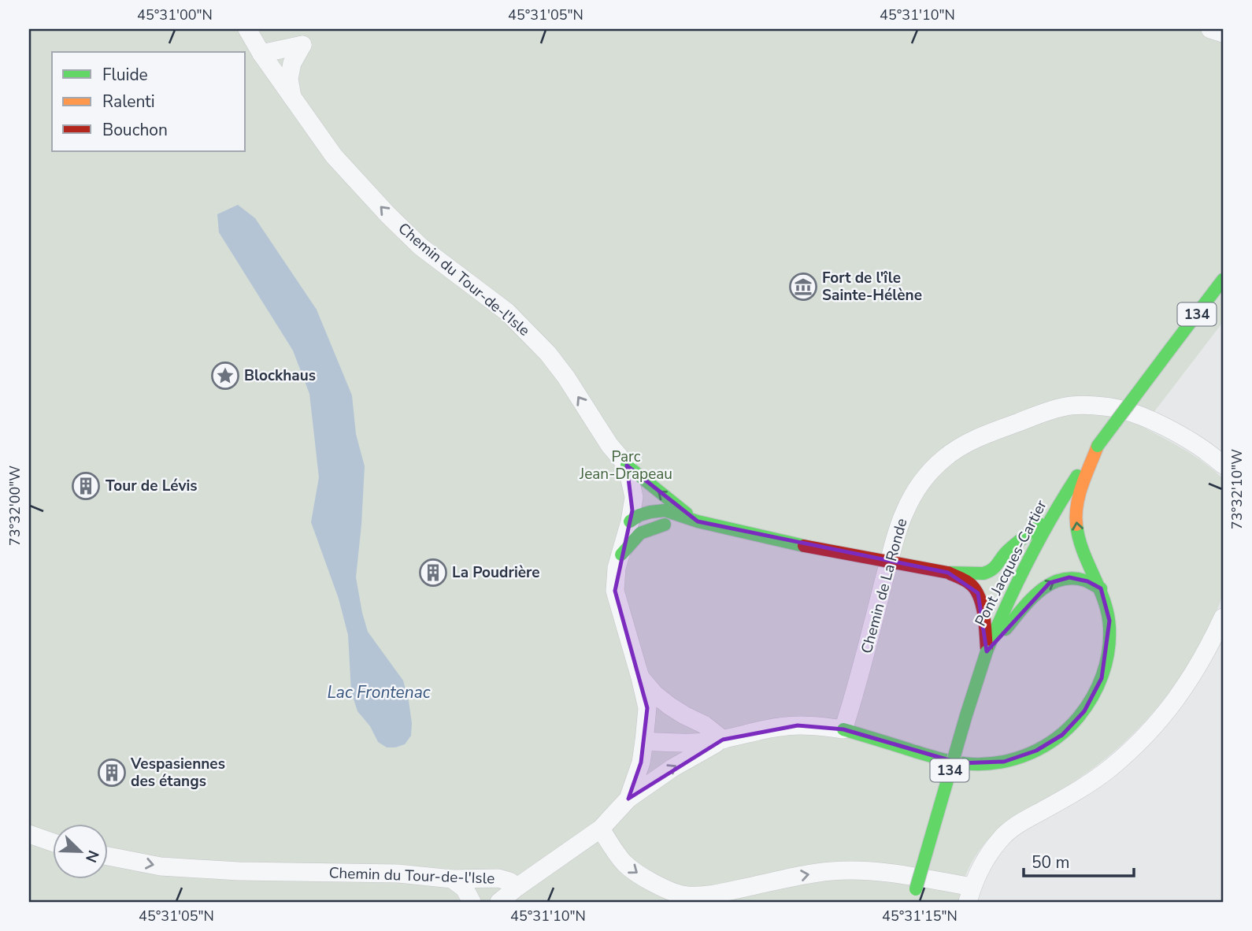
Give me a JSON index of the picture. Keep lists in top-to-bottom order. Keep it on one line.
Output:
{"streets":{"main road":["134","Pont Jacques-Cartier"],"street":["Chemin du Tour-de-l'Isle","Chemin de La Ronde"]},"water":["Lac Frontenac"],"parks":["Parc Jean-Drapeau"],"places":{"museum":["Fort de l'île Sainte-Hélène"],"place":["Blockhaus"],"building":["Tour de Lévis","La Poudrière","Vespasiennes des étangs"]},"legend":["Fluide","Ralenti","Bouchon"],"scale_bar":"50 m","north":"bottom right","coordinates":["45°31'00\"N","45°31'05\"N","45°31'10\"N","73°32'10\"W","73°32'00\"W","45°31'15\"N"]}
